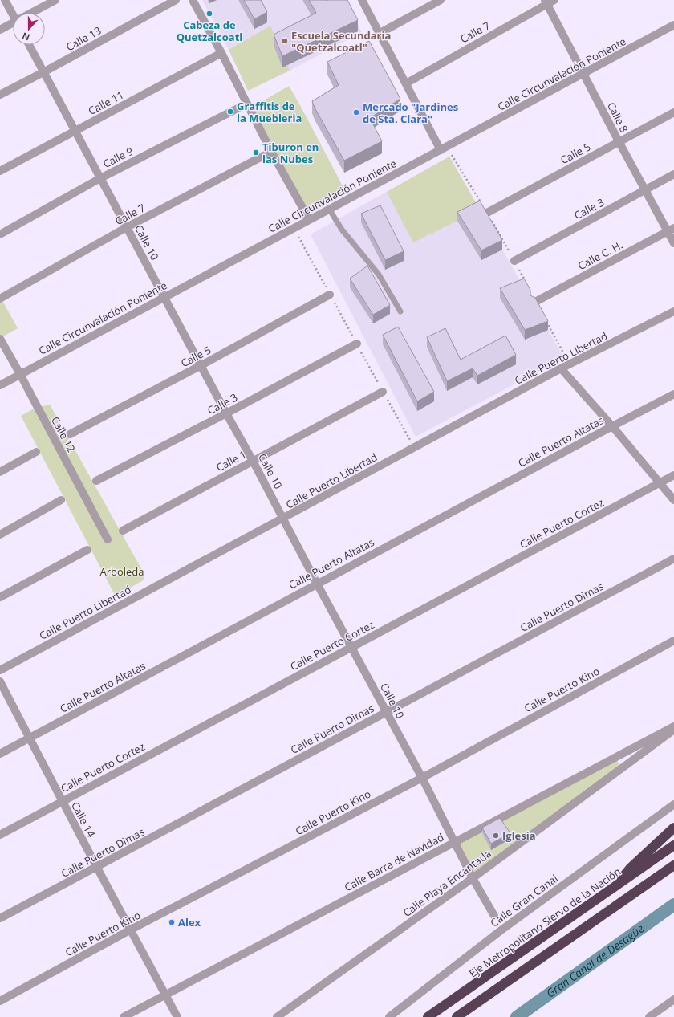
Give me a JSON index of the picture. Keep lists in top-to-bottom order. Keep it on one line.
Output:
{"streets":{"highway":["Eje Metropolitano Siervo de la Nación"],"street":["Calle 7","Calle 13","Calle Circunvalación Poniente","Calle 11","Calle 8","Calle 5","Calle 9","Calle 3","Calle 10","Calle C. H.","Calle Puerto Libertad","Calle 12","Calle Puerto Altatas","Calle 1","Calle Puerto Cortez","Calle Puerto Dimas","Calle Puerto Kino","Calle 14","Calle Barra de Navidad","Calle Playa Encantada","Calle Gran Canal"]},"crossings":[["Calle 7","Calle 8"],["Calle 7","Calle 10"],["Calle 13","Calle 10"],["Calle Circunvalación Poniente","Calle 8"],["Calle Circunvalación Poniente","Calle 10"],["Calle Circunvalación Poniente","Calle 12"],["Calle 11","Calle 10"],["Calle 8","Calle 5"],["Calle 8","Calle 3"],["Calle 8","Calle C. H."],["Calle 5","Calle 10"],["Calle 9","Calle 10"],["Calle 3","Calle 10"],["Calle 10","Calle Puerto Libertad"],["Calle 10","Calle Puerto Altatas"],["Calle 10","Calle 1"],["Calle 10","Calle Puerto Cortez"],["Calle 10","Calle Puerto Dimas"],["Calle 10","Calle Puerto Kino"],["Calle 10","Calle Barra de Navidad"],["Calle 10","Calle Playa Encantada"],["Calle Puerto Altatas","Calle 14"],["Calle Puerto Cortez","Calle 14"],["Calle Puerto Dimas","Calle 14"],["Calle Puerto Kino","Calle 14"],["Calle 14","Calle Barra de Navidad"]],"water":["Gran Canal de Desagüe"],"parks":["Arboleda"],"places":["Cabeza de Quetzalcoatl","Escuela Secundaria \"Quetzalcoatl\"","Graffitis de la Muebleria","Mercado \"Jardines de Sta. Clara\"","Tiburon en las Nubes","Iglesia","Alex"],"north":"bottom"}
